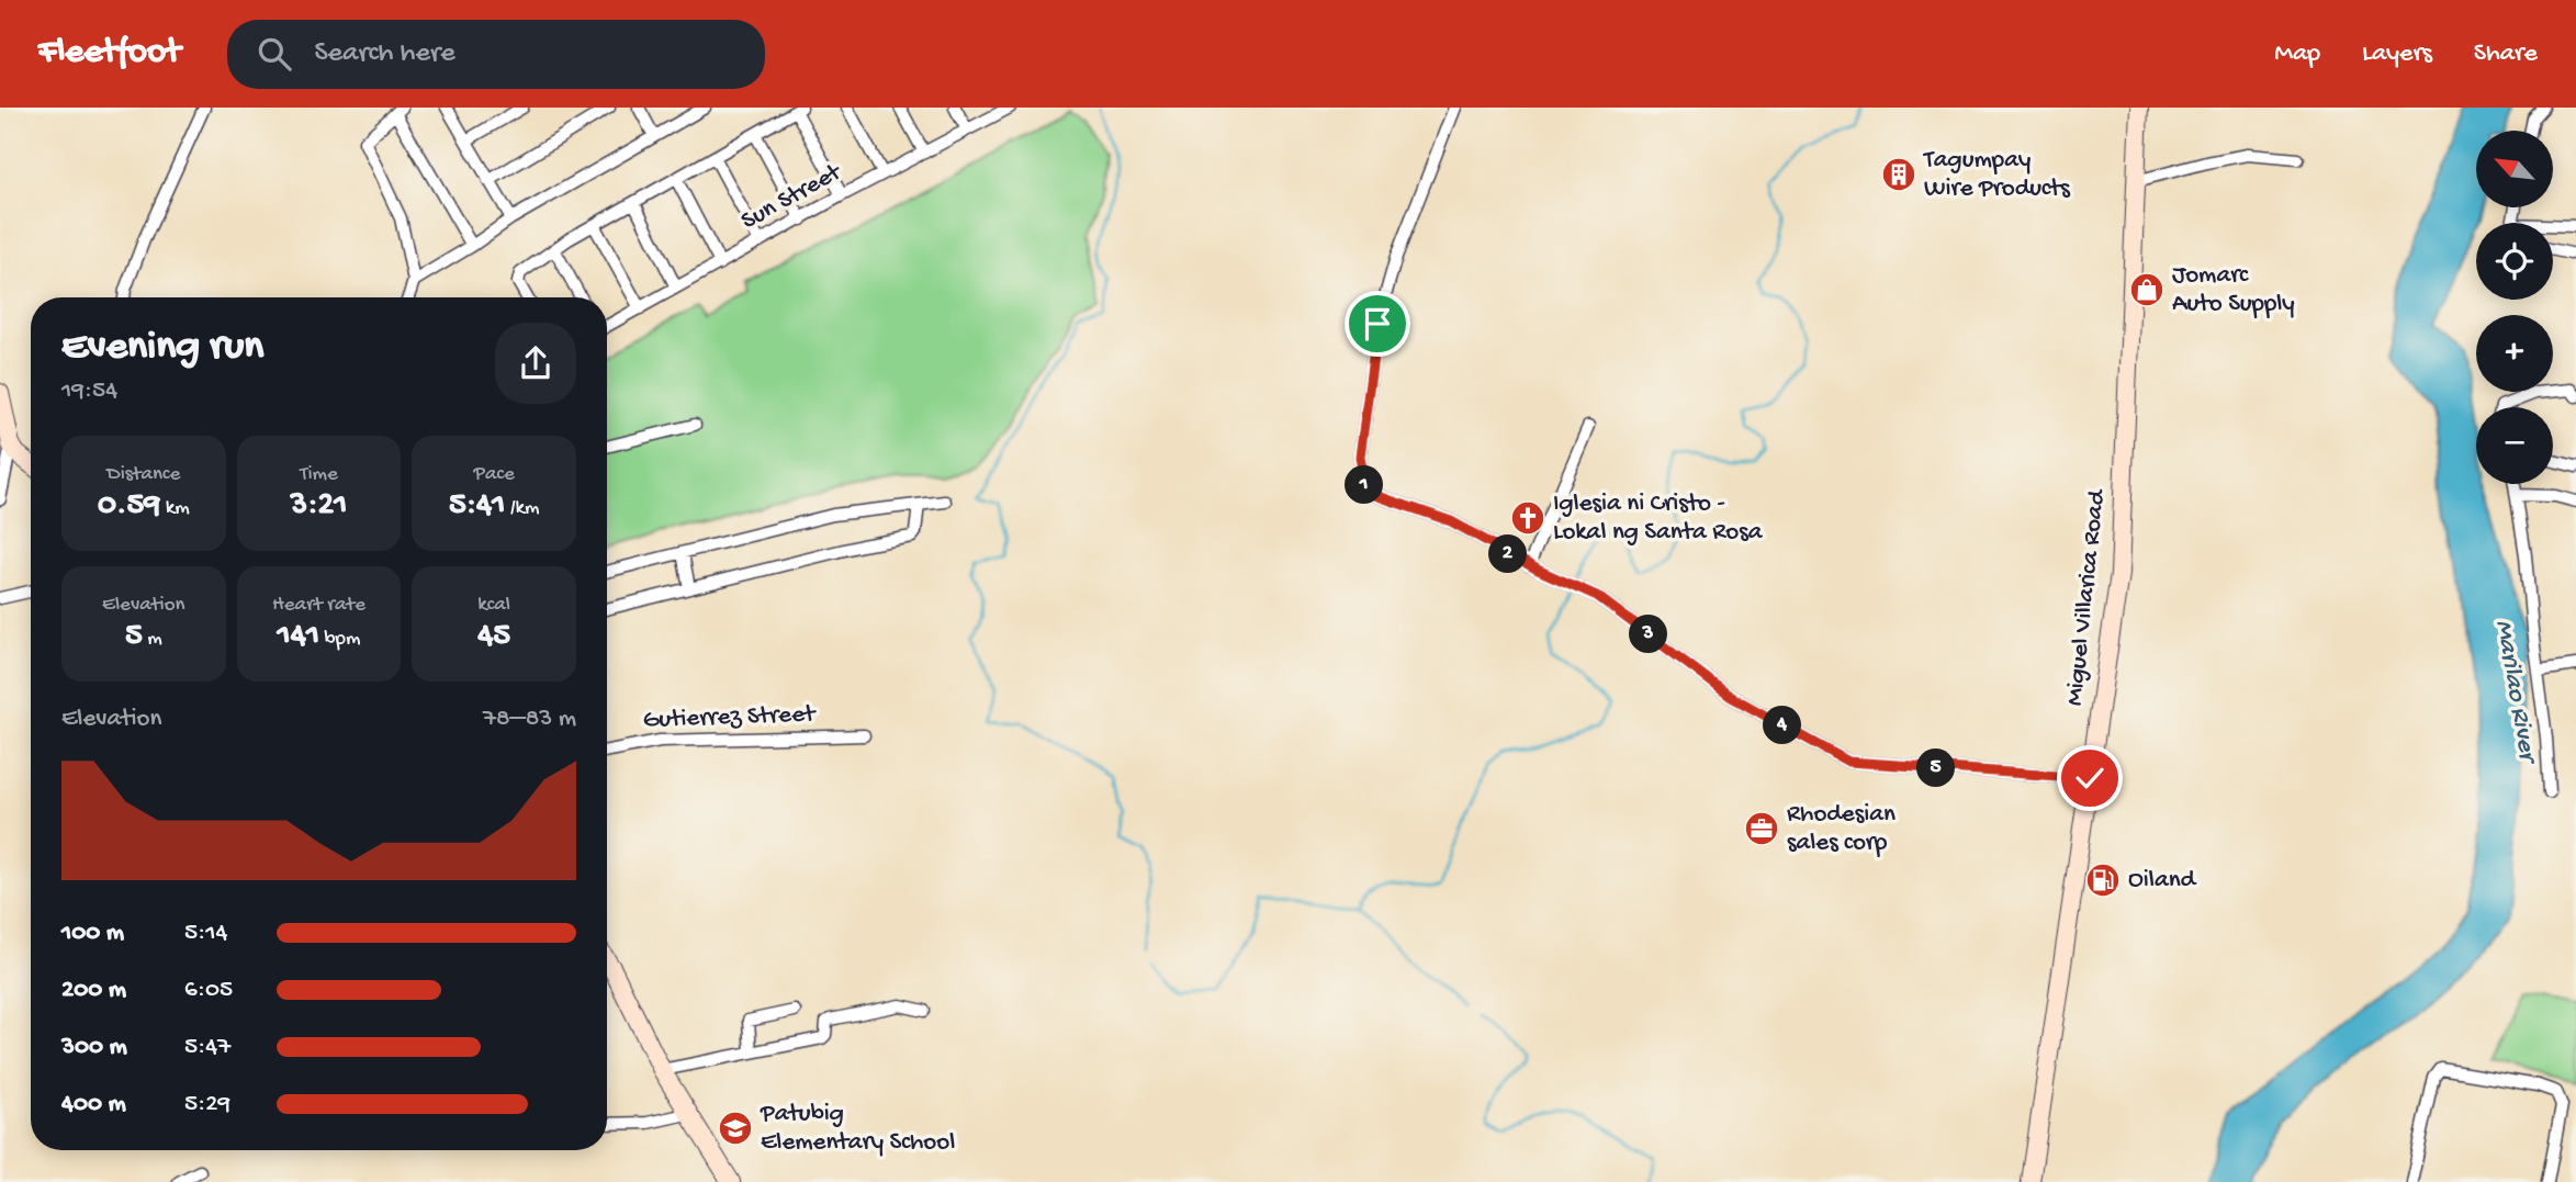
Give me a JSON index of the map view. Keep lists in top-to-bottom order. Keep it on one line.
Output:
{"streets":{"main road":["Miguel Villarica Road"],"street":["Sun Street","Gutierrez Street"]},"water":["Marilao River"],"places":{"building":["Tagumpay Wire Products"],"shop":["Jomarc Auto Supply"],"church":["Iglesia ni Cristo - Lokal ng Santa Rosa"],"office":["Rhodesian sales corp"],"fuel station":["Oiland"],"school or university":["Patubig Elementary School"]},"north":"top left","page":{"header":"Fleetfoot","search":"Search here","nav":["Map","Layers","Share"],"map_buttons":["+","−"],"heading":["Evening run","19:54"],"stats":[["Distance","0.59 km"],["Time","3:21"],["Pace","5:41 /km"],["Elevation","5 m"],["Heart rate","141 bpm"],["kcal","45"]],"pins":["1","2","3","4","5"],"chart":["Elevation","78–83 m"],"list":[{"name":"100 m","note":"5:14"},{"name":"200 m","note":"6:05"},{"name":"300 m","note":"5:47"},{"name":"400 m","note":"5:29"}]}}
